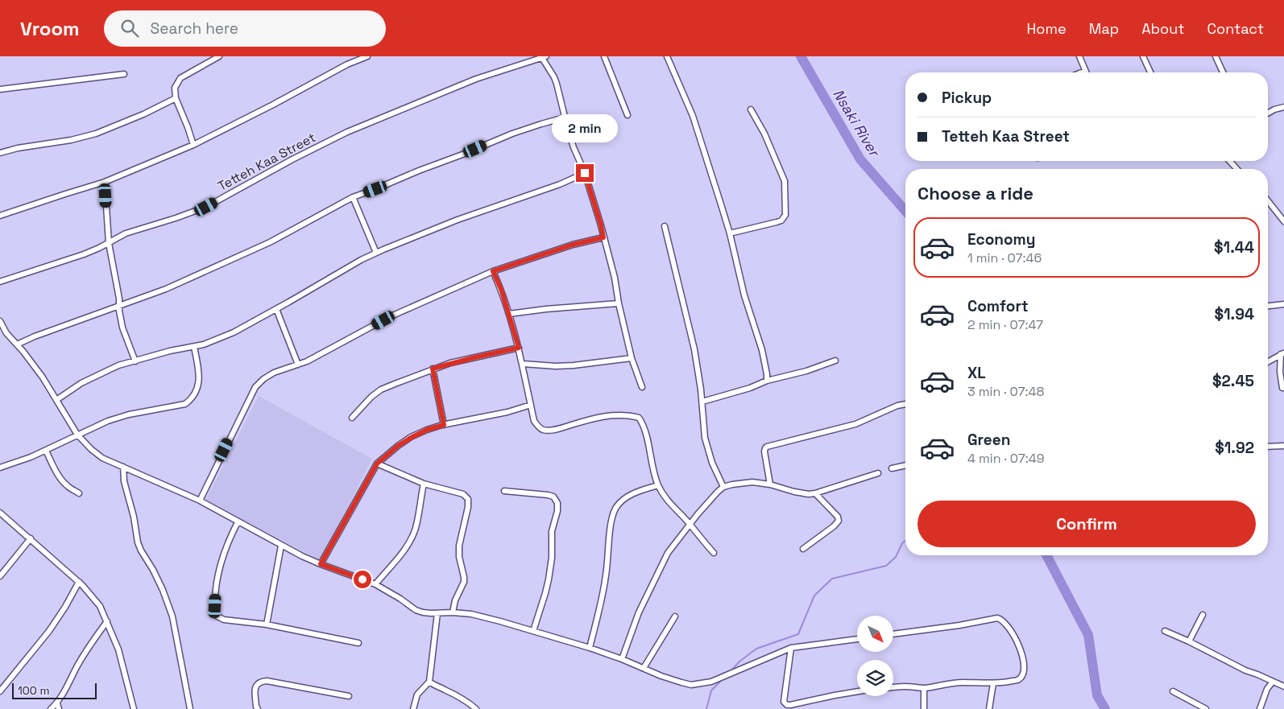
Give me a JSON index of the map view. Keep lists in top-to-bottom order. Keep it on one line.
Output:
{"streets":{"street":["Tetteh Kaa Street"]},"water":["Nsaki River"],"scale_bar":"100 m","north":"bottom right","page":{"header":"Vroom","search":"Search here","nav":["Home","Map","About","Contact"],"banner":["Pickup","Tetteh Kaa Street"],"bubble":"2 min","heading":"Choose a ride","list":[{"name":"Economy","note":"1 min · 07:46","value":"$1.44"},{"name":"Comfort","note":"2 min · 07:47","value":"$1.94"},{"name":"XL","note":"3 min · 07:48","value":"$2.45"},{"name":"Green","note":"4 min · 07:49","value":"$1.92"}],"buttons":"Confirm","scale":"100 m"}}
